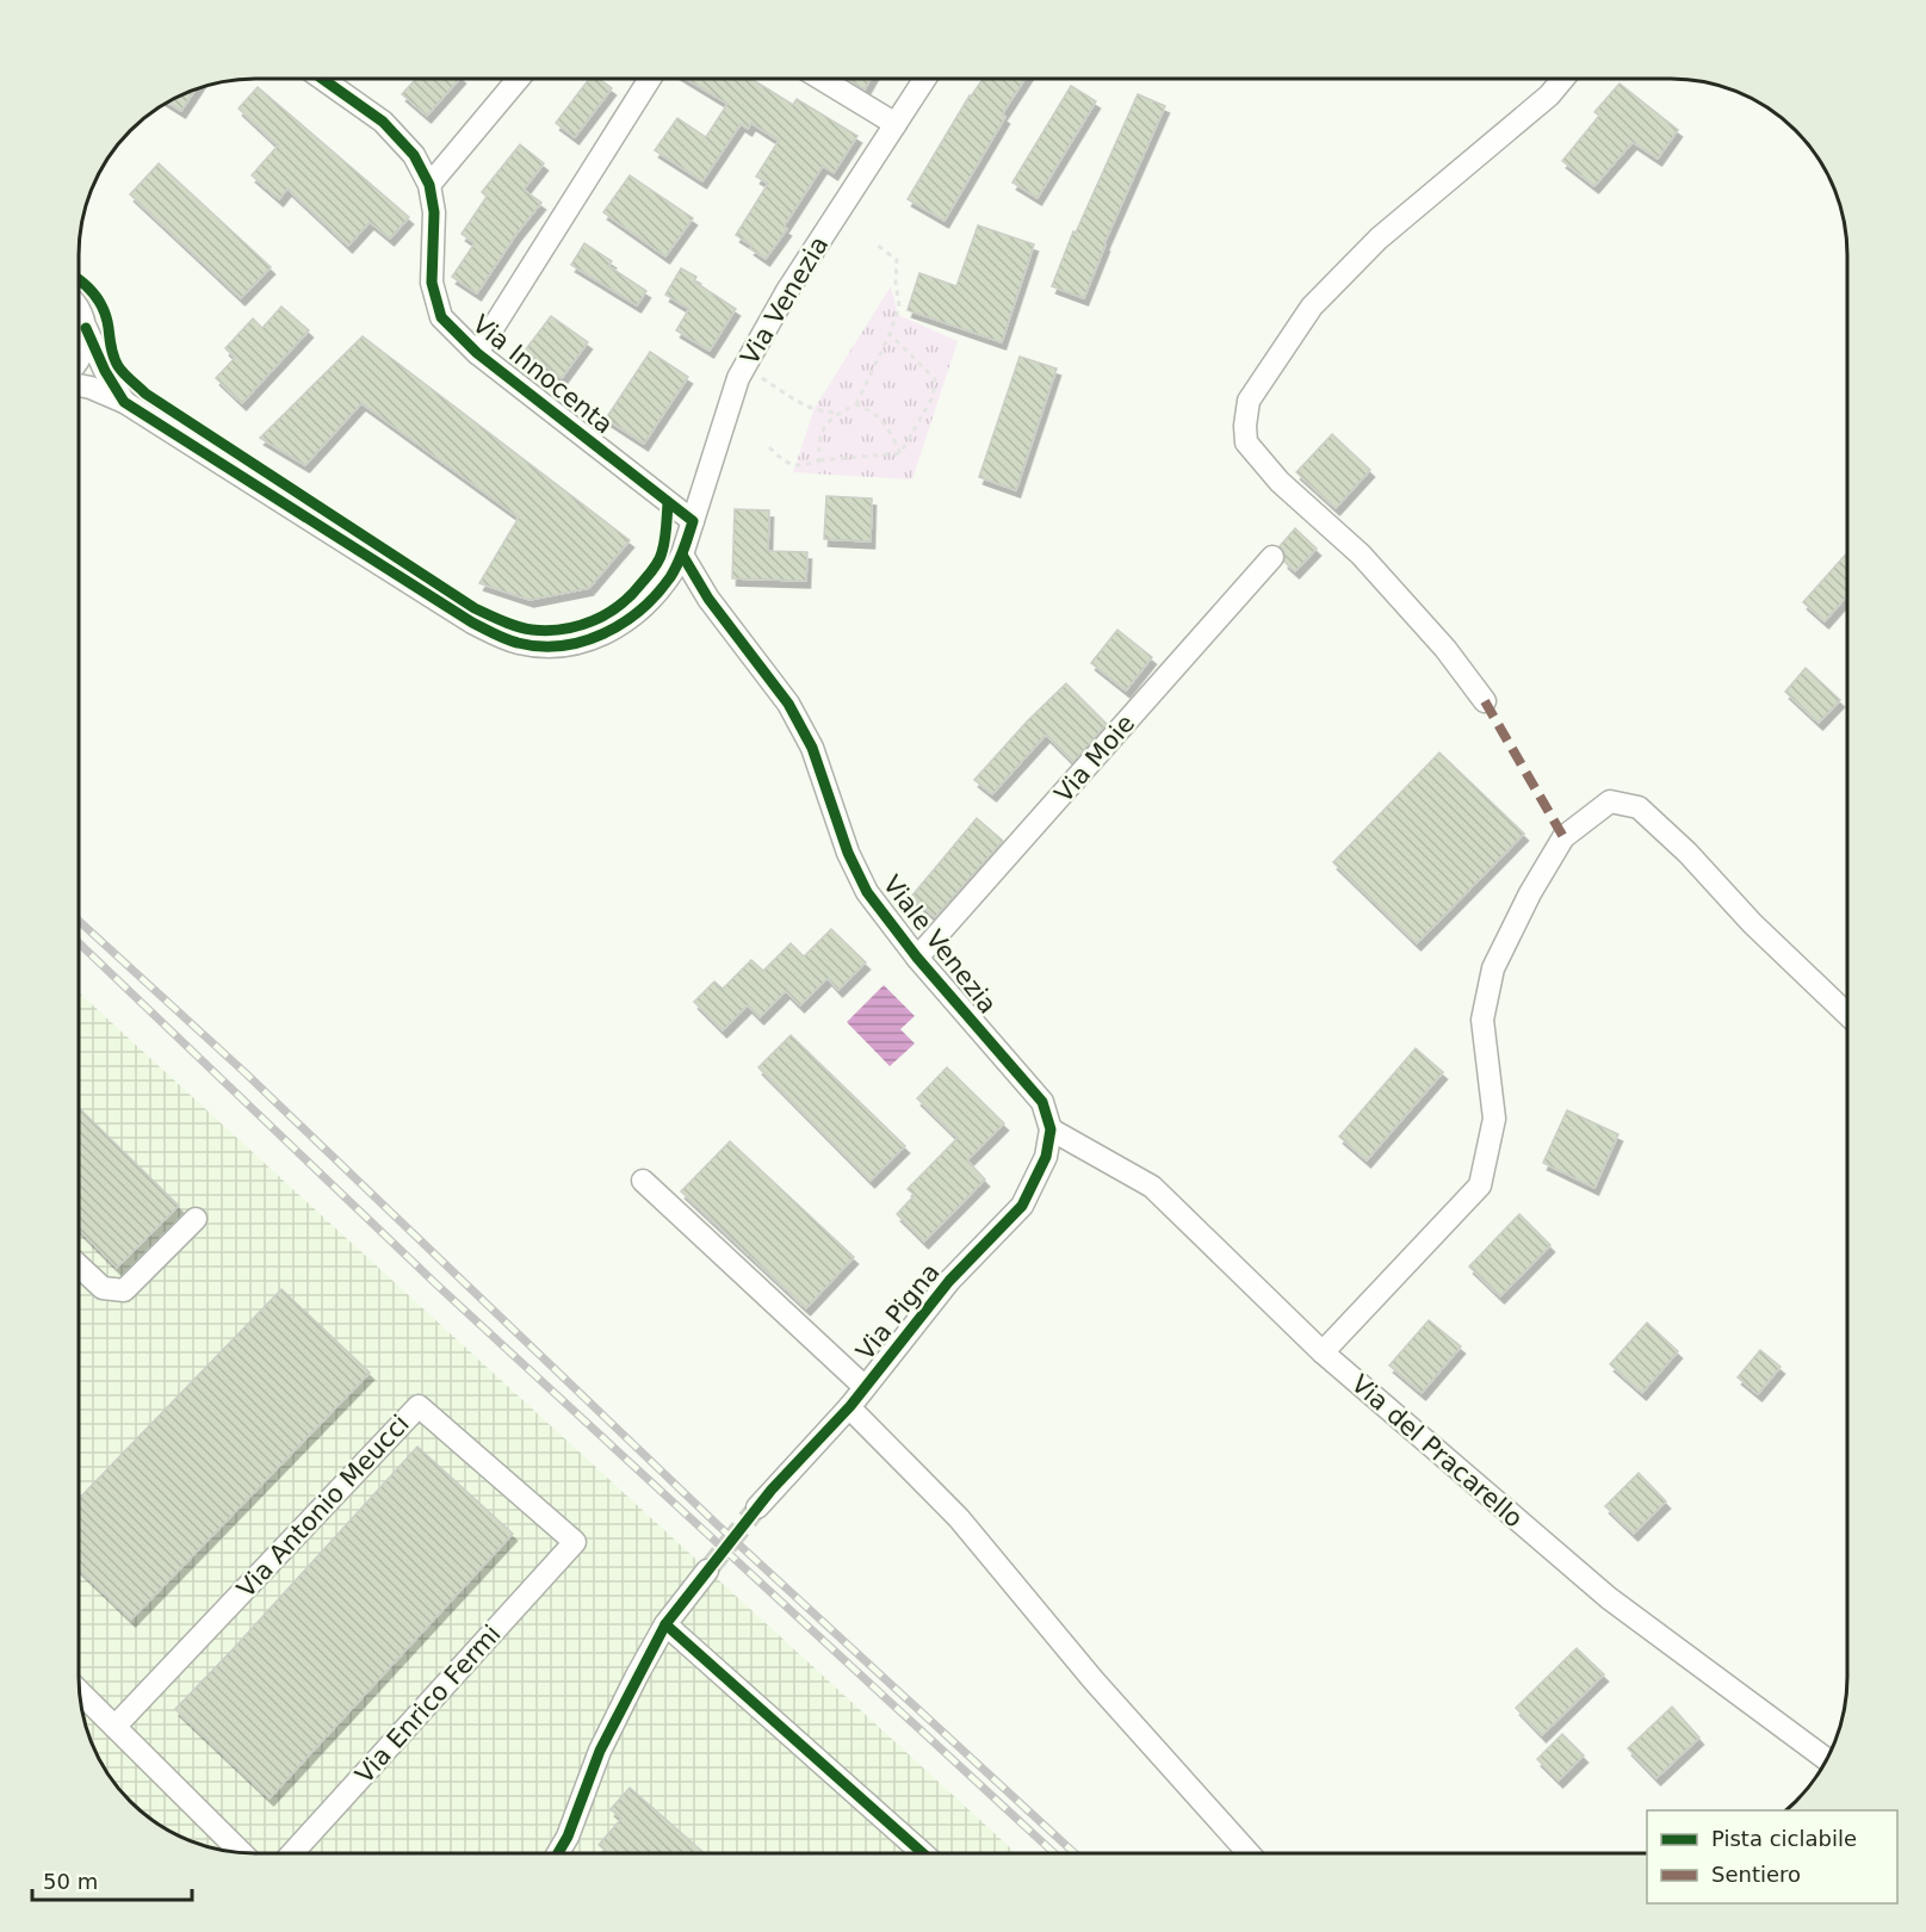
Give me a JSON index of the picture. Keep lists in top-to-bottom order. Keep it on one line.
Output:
{"streets":{"street":["Via Venezia","Via Innocenta","Via Moie","Viale Venezia","Via Pigna","Via del Pracarello","Via Antonio Meucci","Via Enrico Fermi"]},"crossings":[["Via Venezia","Via Innocenta"],["Via Venezia","Viale Venezia"],["Via Moie","Viale Venezia"],["Viale Venezia","Via Pigna"],["Viale Venezia","Via del Pracarello"],["Via Pigna","Via del Pracarello"],["Via Antonio Meucci","Via Enrico Fermi"]],"legend":["Pista ciclabile","Sentiero"],"scale_bar":"50 m"}
